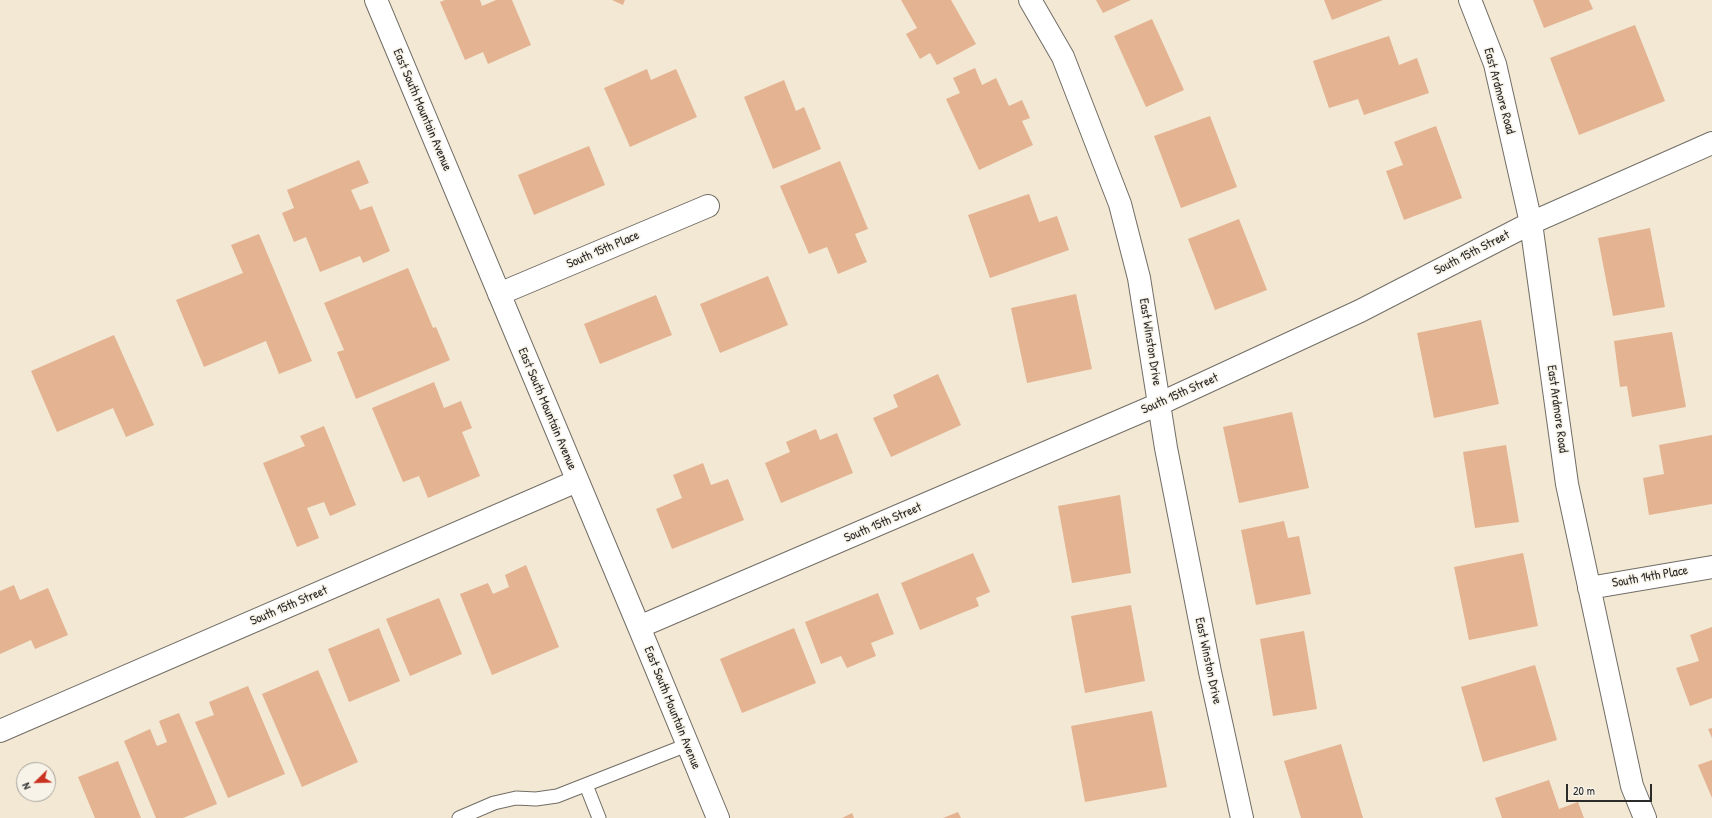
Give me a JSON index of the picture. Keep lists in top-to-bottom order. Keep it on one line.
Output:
{"streets":{"street":["East Ardmore Road","East South Mountain Avenue","South 15th Place","South 15th Street","East Winston Drive","South 14th Place"]},"crossings":[["East Ardmore Road","South 15th Street"],["East Ardmore Road","South 14th Place"],["East South Mountain Avenue","South 15th Place"],["East South Mountain Avenue","South 15th Street"],["South 15th Street","East Winston Drive"]],"scale_bar":"20 m","north":"bottom left"}
